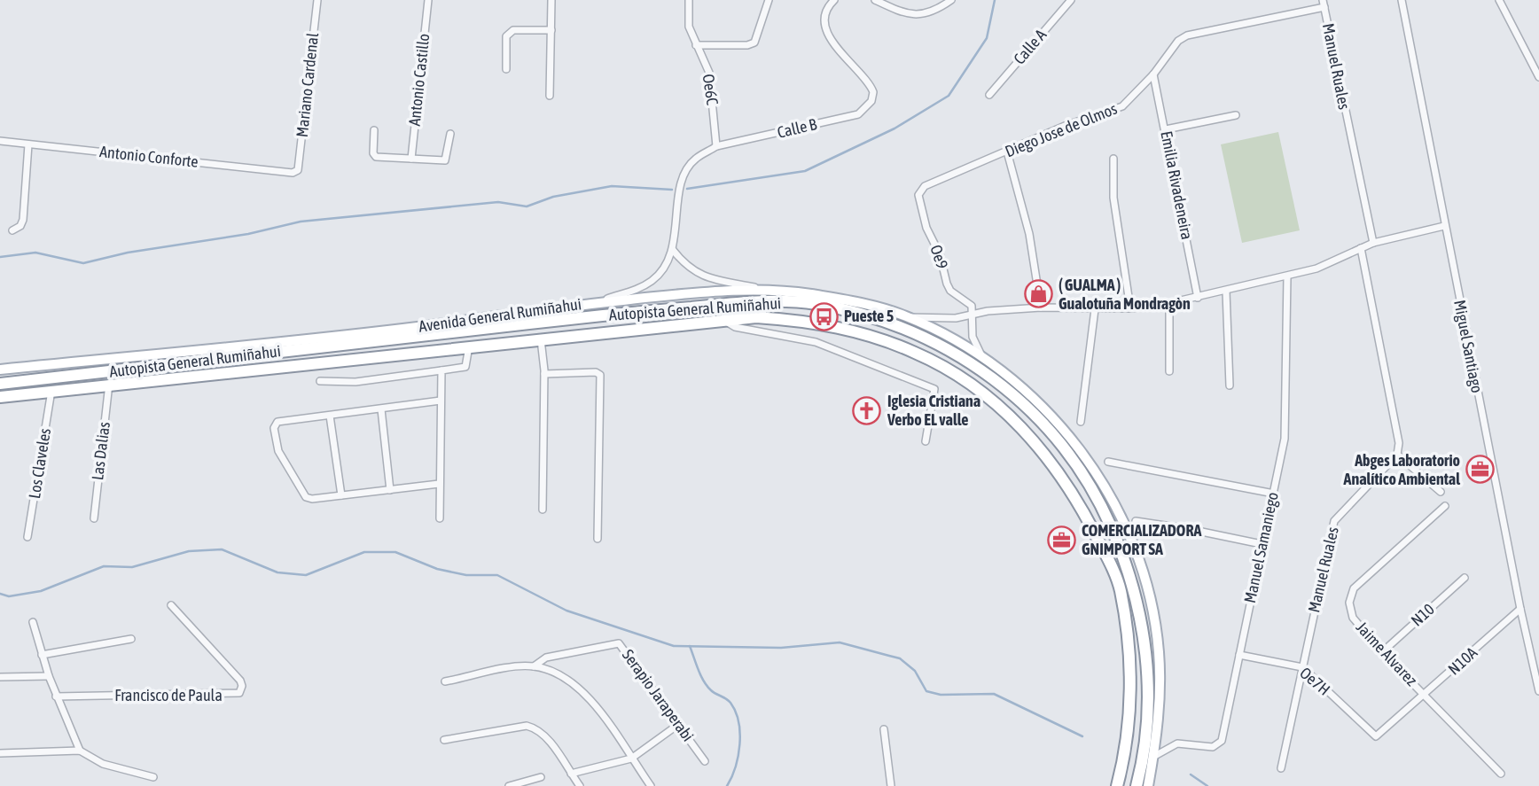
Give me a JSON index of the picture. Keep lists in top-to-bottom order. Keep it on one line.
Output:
{"streets":{"highway":["Autopista General Rumiñahui"],"main road":["Avenida General Rumiñahui"],"street":["Calle A","Manuel Ruales","Antonio Castillo","Mariano Cardenal","Oe6C","Calle B","Diego Jose de Olmos","Antonio Conforte","Emilia Rivadeneira","Oe9","Miguel Santiago","Las Dalias","Los Claveles","Manuel Samaniego","N10","Jaime Alvarez","N10A","Oe7H","Francisco de Paula","Serapio Jaraperabi"]},"crossings":[["Manuel Ruales","Diego Jose de Olmos"],["Manuel Ruales","Oe7H"],["Mariano Cardenal","Antonio Conforte"],["Oe6C","Calle B"],["Calle B","Avenida General Rumiñahui"],["Diego Jose de Olmos","Emilia Rivadeneira"],["Diego Jose de Olmos","Oe9"],["Autopista General Rumiñahui","Las Dalias"],["Autopista General Rumiñahui","Los Claveles"],["Avenida General Rumiñahui","Manuel Samaniego"],["Miguel Santiago","N10A"],["Manuel Samaniego","Oe7H"],["N10","Jaime Alvarez"],["Jaime Alvarez","N10A"],["N10A","Oe7H"]],"places":{"shop":["( GUALMA ) Gualotuña Mondragòn"],"bus stop":["Pueste 5"],"church":["Iglesia Cristiana Verbo EL valle"],"office":["Abges Laboratorio Analítico Ambiental","COMERCIALIZADORA GNIMPORT SA"]}}
